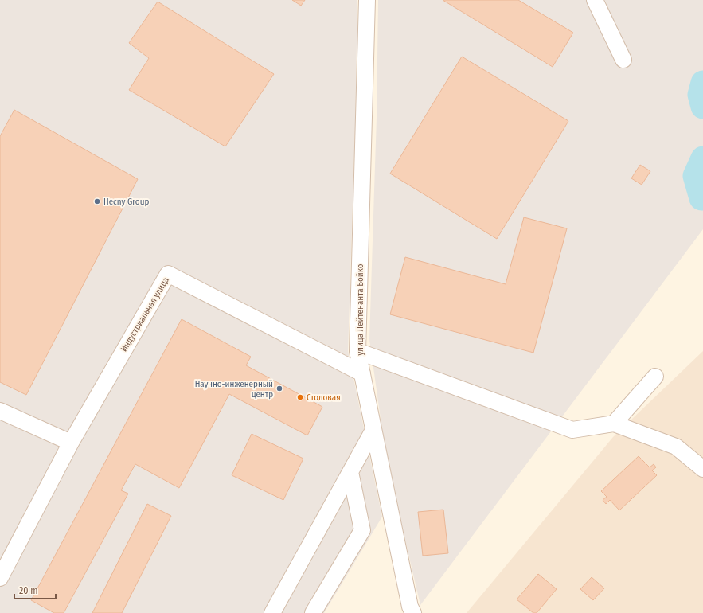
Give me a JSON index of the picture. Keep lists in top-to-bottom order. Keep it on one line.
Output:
{"streets":{"street":["улица Лейтенанта Бойко","Индустриальная улица"]},"crossings":[["улица Лейтенанта Бойко","Индустриальная улица"]],"places":["Hecny Group","Научно-инженерный центр","Столовая"],"scale_bar":"20 m"}
